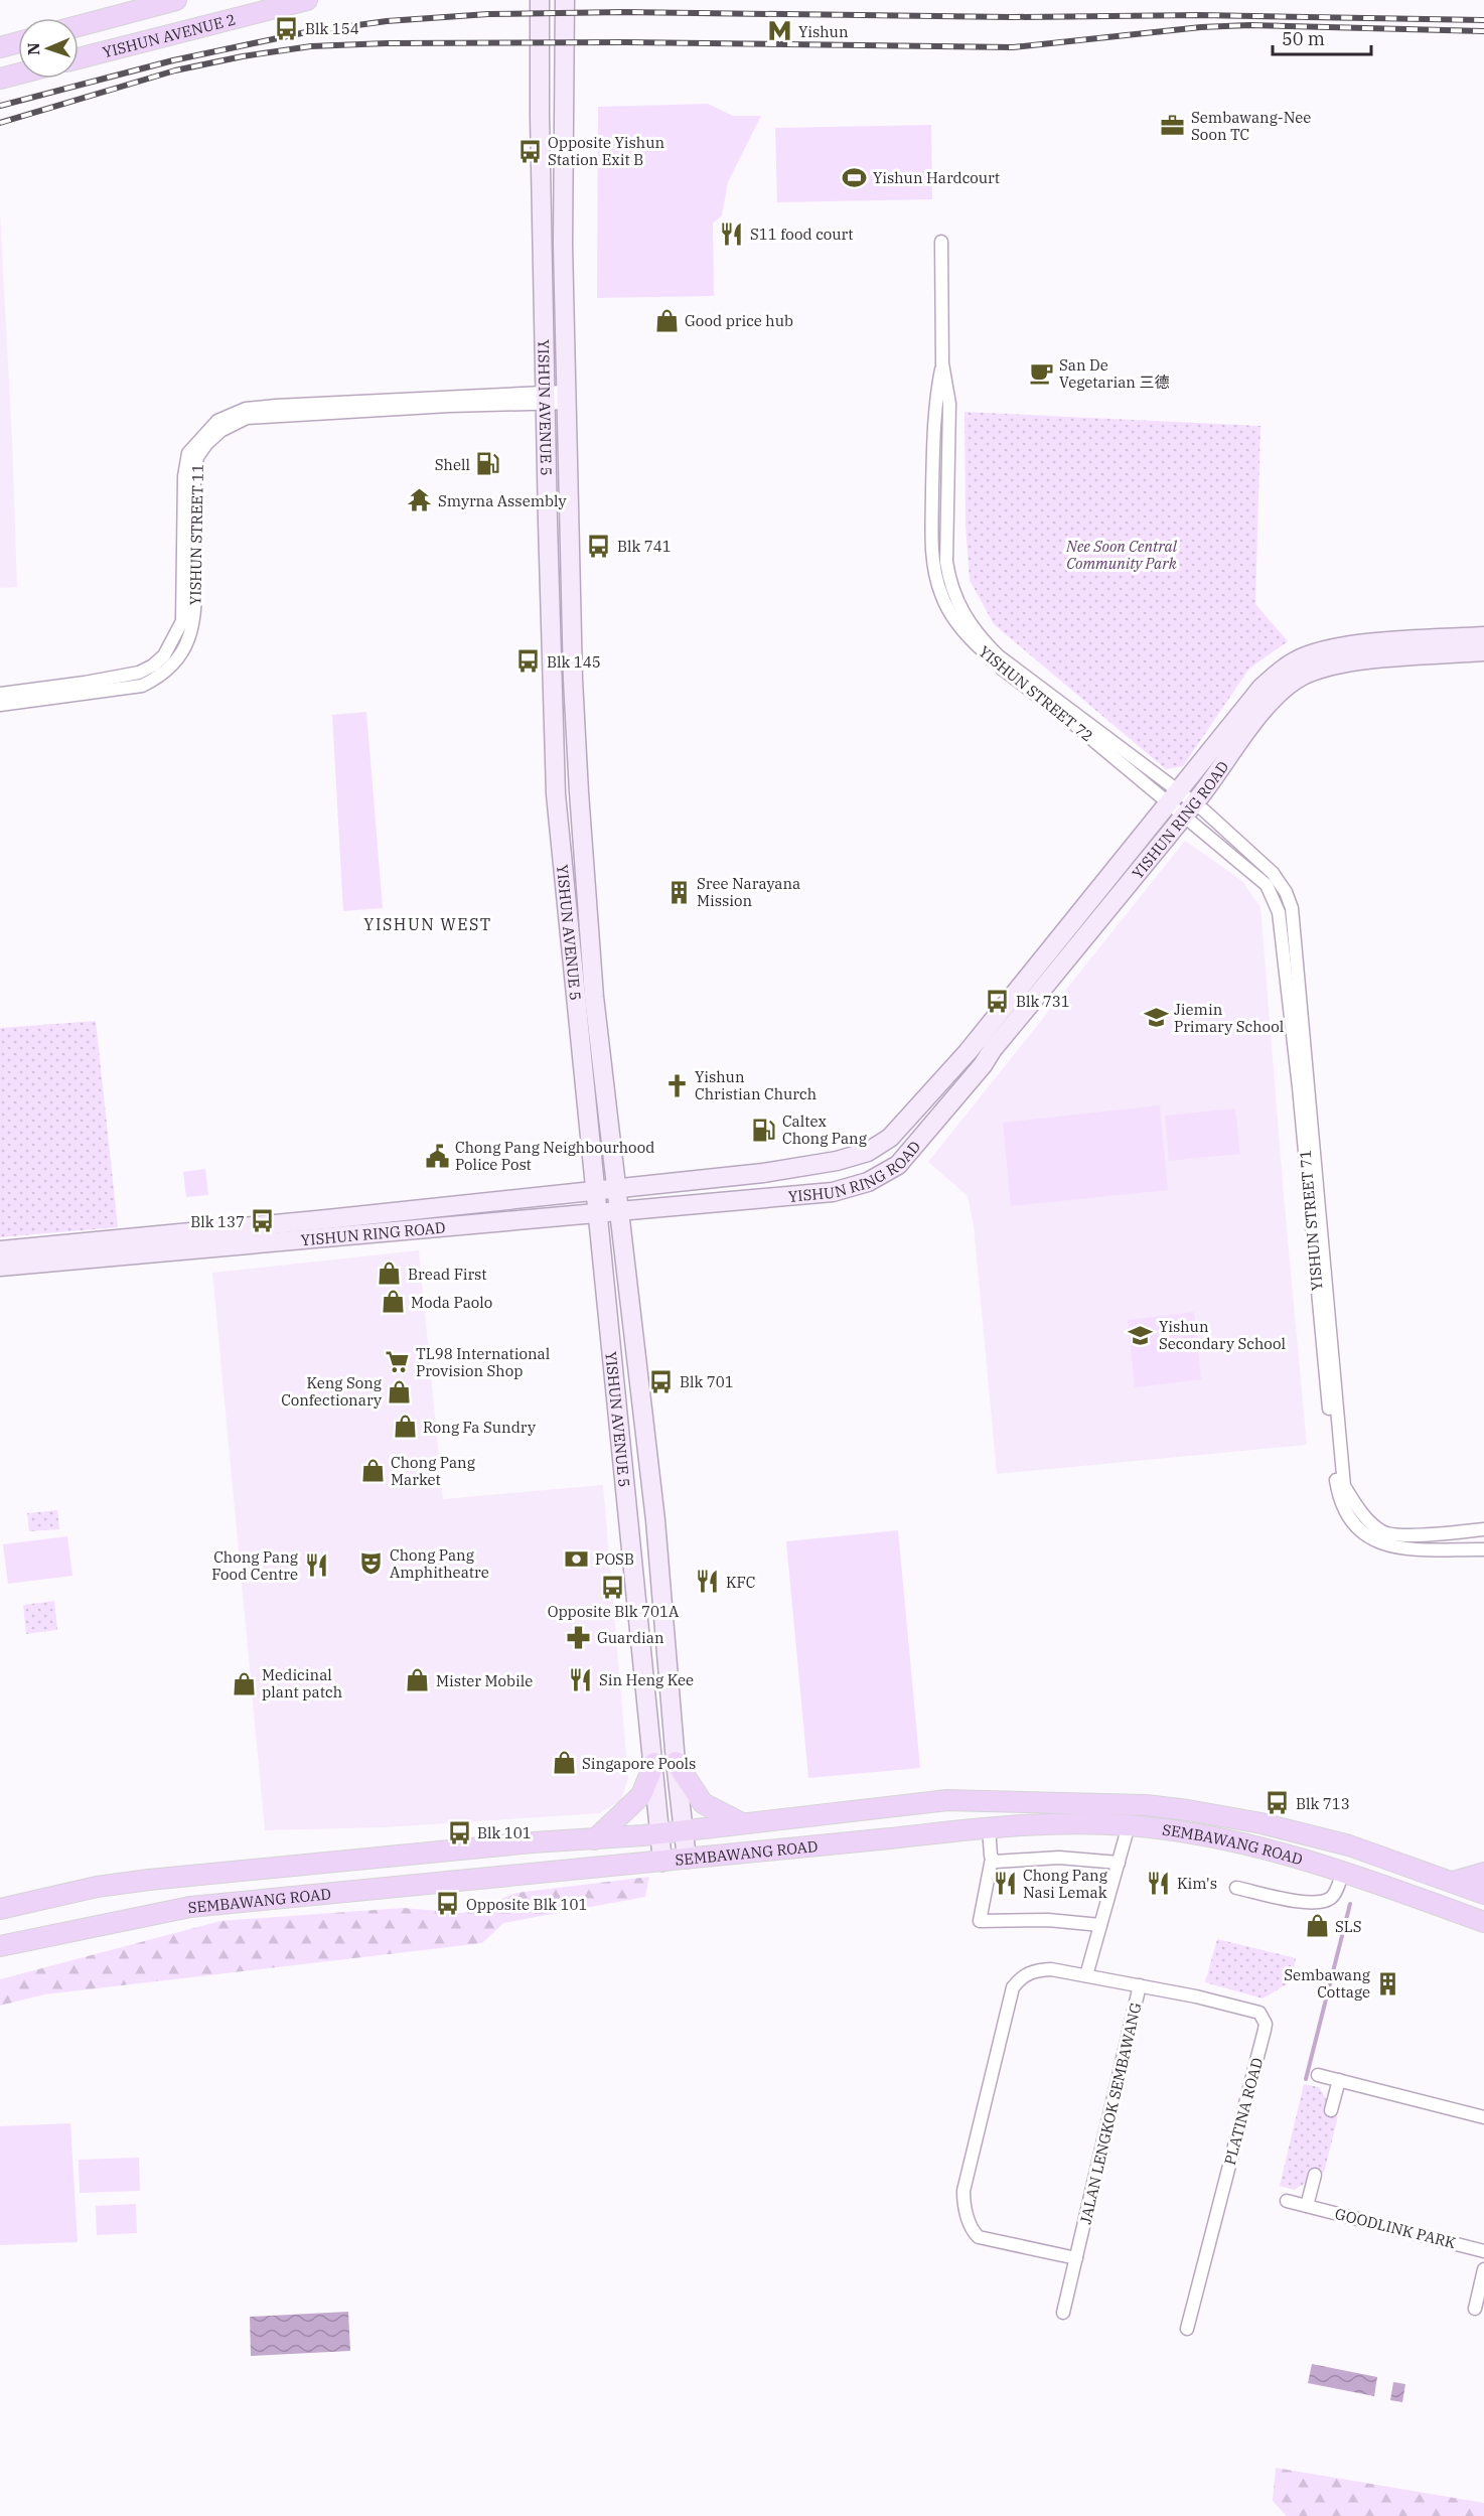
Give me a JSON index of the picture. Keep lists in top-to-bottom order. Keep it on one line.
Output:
{"streets":{"main road":["YISHUN AVENUE 2","YISHUN AVENUE 5","YISHUN RING ROAD","SEMBAWANG ROAD"],"street":["YISHUN STREET 11","YISHUN STREET 72","YISHUN STREET 71","PLATINA ROAD","JALAN LENGKOK SEMBAWANG","GOODLINK PARK"]},"crossings":[["YISHUN AVENUE 5","YISHUN STREET 11"],["YISHUN AVENUE 5","YISHUN RING ROAD"],["YISHUN AVENUE 5","SEMBAWANG ROAD"],["YISHUN STREET 72","YISHUN RING ROAD"],["YISHUN STREET 72","YISHUN STREET 71"],["YISHUN RING ROAD","YISHUN STREET 71"],["PLATINA ROAD","JALAN LENGKOK SEMBAWANG"]],"districts":["YISHUN WEST"],"parks":["Nee Soon Central Community Park"],"places":{"bus stop":["Blk 154","Opposite Yishun Station Exit B","Blk 741","Blk 145","Blk 731","Blk 137","Blk 701","Opposite Blk 701A","Blk 713","Blk 101","Opposite Blk 101"],"metro station":["Yishun"],"office":["Sembawang-Nee Soon TC"],"sports":["Yishun Hardcourt"],"restaurant":["S11 food court","Chong Pang Food Centre","KFC","Sin Heng Kee","Kim's","Chong Pang Nasi Lemak"],"shop":["Good price hub","Bread First","Moda Paolo","Keng Song Confectionary","Rong Fa Sundry","Chong Pang Market","Mister Mobile","Medicinal plant patch","Singapore Pools","SLS"],"cafe":["San De Vegetarian 三德"],"fuel station":["Shell","Caltex Chong Pang"],"temple":["Smyrna Assembly"],"building":["Sree Narayana Mission","Sembawang Cottage"],"school or university":["Jiemin Primary School","Yishun Secondary School"],"church":["Yishun Christian Church"],"public building":["Chong Pang Neighbourhood Police Post"],"supermarket":["TL98 International Provision Shop"],"bank":["POSB"],"theatre":["Chong Pang Amphitheatre"],"pharmacy":["Guardian"]},"scale_bar":"50 m","north":"left"}
